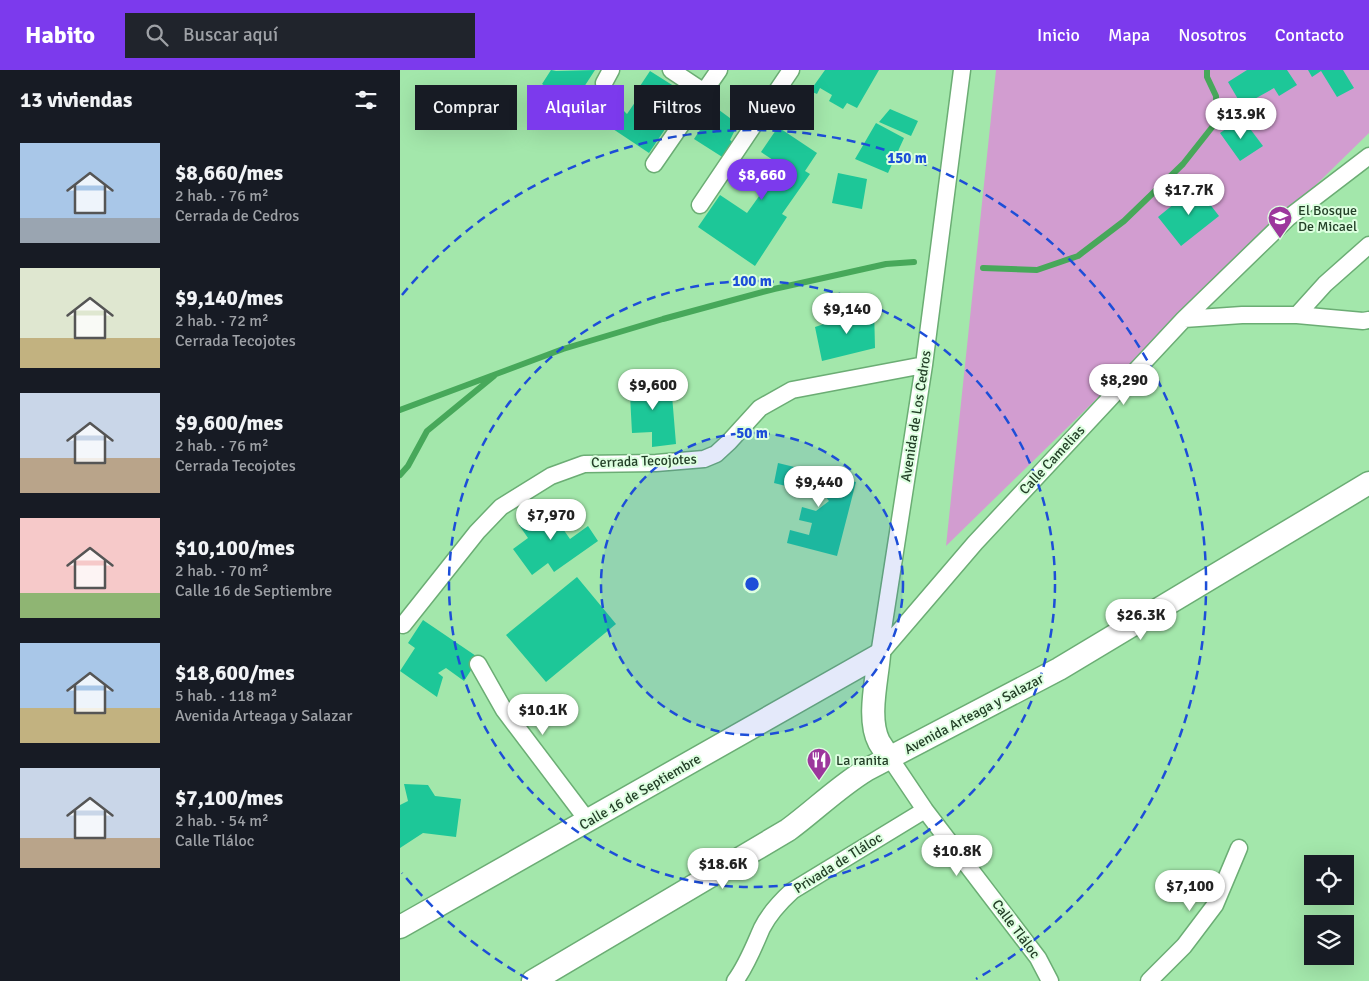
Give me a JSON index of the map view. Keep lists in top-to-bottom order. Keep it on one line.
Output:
{"streets":{"street":["Avenida de Los Cedros","Calle Camelias","Cerrada Tecojotes","Avenida Arteaga y Salazar","Calle 16 de Septiembre","Privada de Tláloc","Calle Tláloc"]},"crossings":[["Avenida de Los Cedros","Calle Camelias"],["Avenida de Los Cedros","Cerrada Tecojotes"],["Avenida de Los Cedros","Avenida Arteaga y Salazar"],["Avenida de Los Cedros","Calle 16 de Septiembre"],["Avenida de Los Cedros","Calle Tláloc"],["Calle Camelias","Calle 16 de Septiembre"],["Avenida Arteaga y Salazar","Calle Tláloc"],["Privada de Tláloc","Calle Tláloc"]],"places":{"school or university":["El Bosque De Micael"],"restaurant":["La ranita"]},"page":{"header":"Habito","search":"Buscar aquí","nav":["Inicio","Mapa","Nosotros","Contacto"],"heading":"13 viviendas","chip":["Comprar","Alquilar","Filtros","Nuevo"],"price":["$13.9K","$8,660","$17.7K","$9,140","$8,290","$9,600","$9,440","$7,970","$26.3K","$10.1K","$10.8K","$18.6K","$7,100"],"list":[{"name":"$8,660/mes","note":"2 hab. · 76 m² · Cerrada de Cedros"},{"name":"$9,140/mes","note":"2 hab. · 72 m² · Cerrada Tecojotes"},{"name":"$9,600/mes","note":"2 hab. · 76 m² · Cerrada Tecojotes"},{"name":"$10,100/mes","note":"2 hab. · 70 m² · Calle 16 de Septiembre"},{"name":"$18,600/mes","note":"5 hab. · 118 m² · Avenida Arteaga y Salazar"},{"name":"$7,100/mes","note":"2 hab. · 54 m² · Calle Tláloc"}]},"rings":["150 m","100 m","50 m"]}
